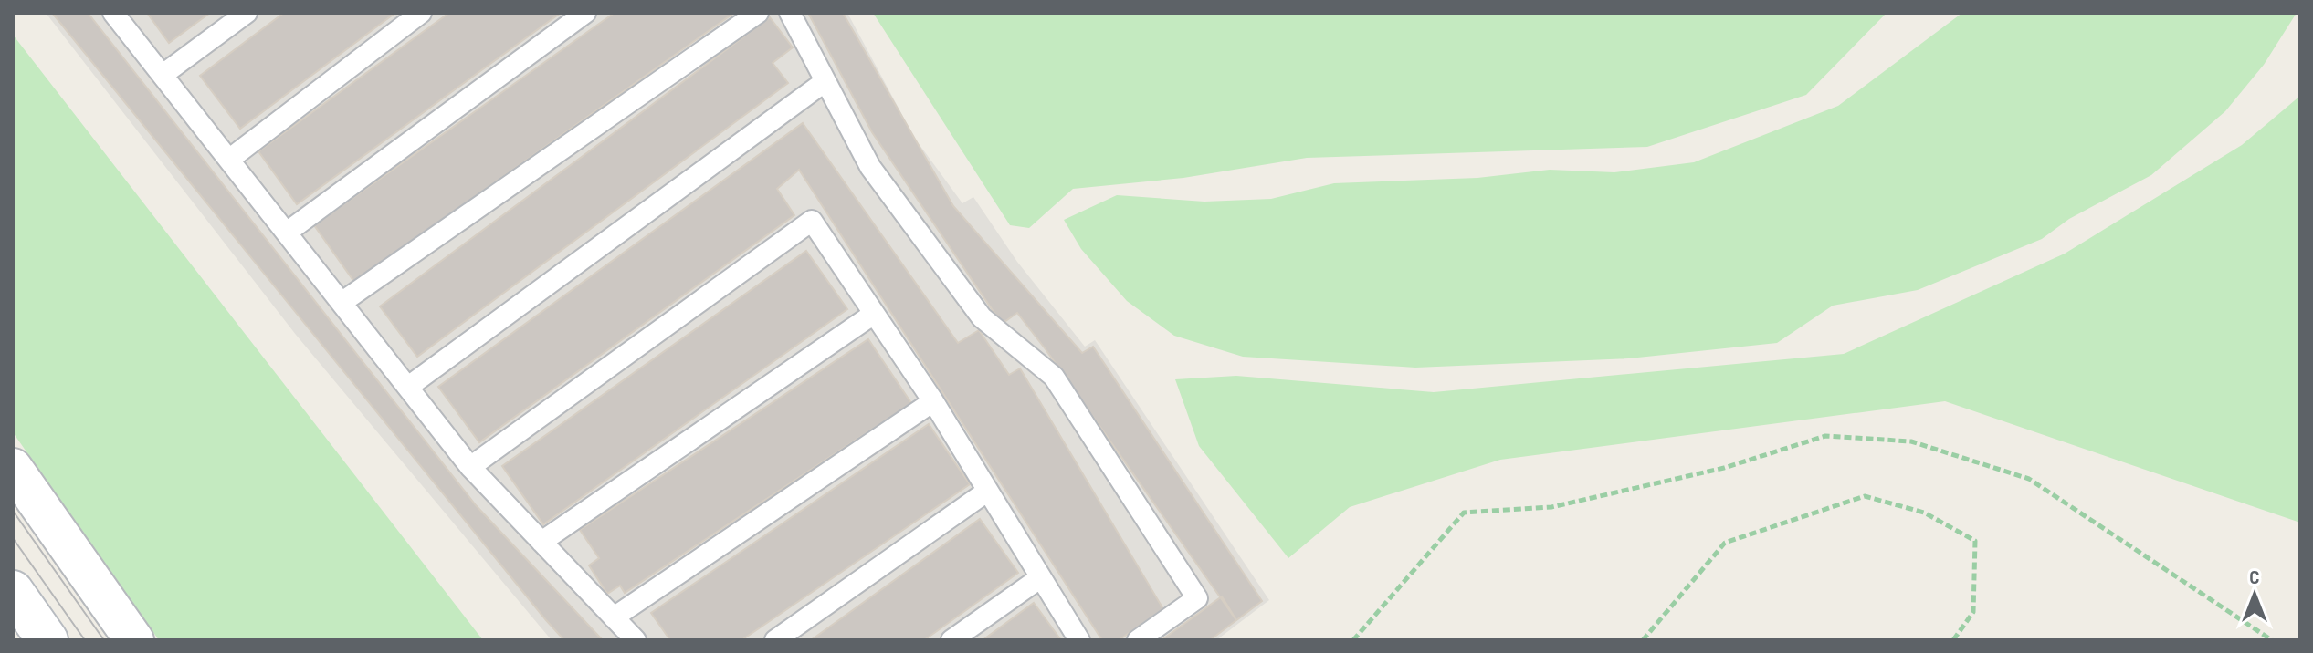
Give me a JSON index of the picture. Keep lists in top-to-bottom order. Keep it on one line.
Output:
{"north":"top"}
